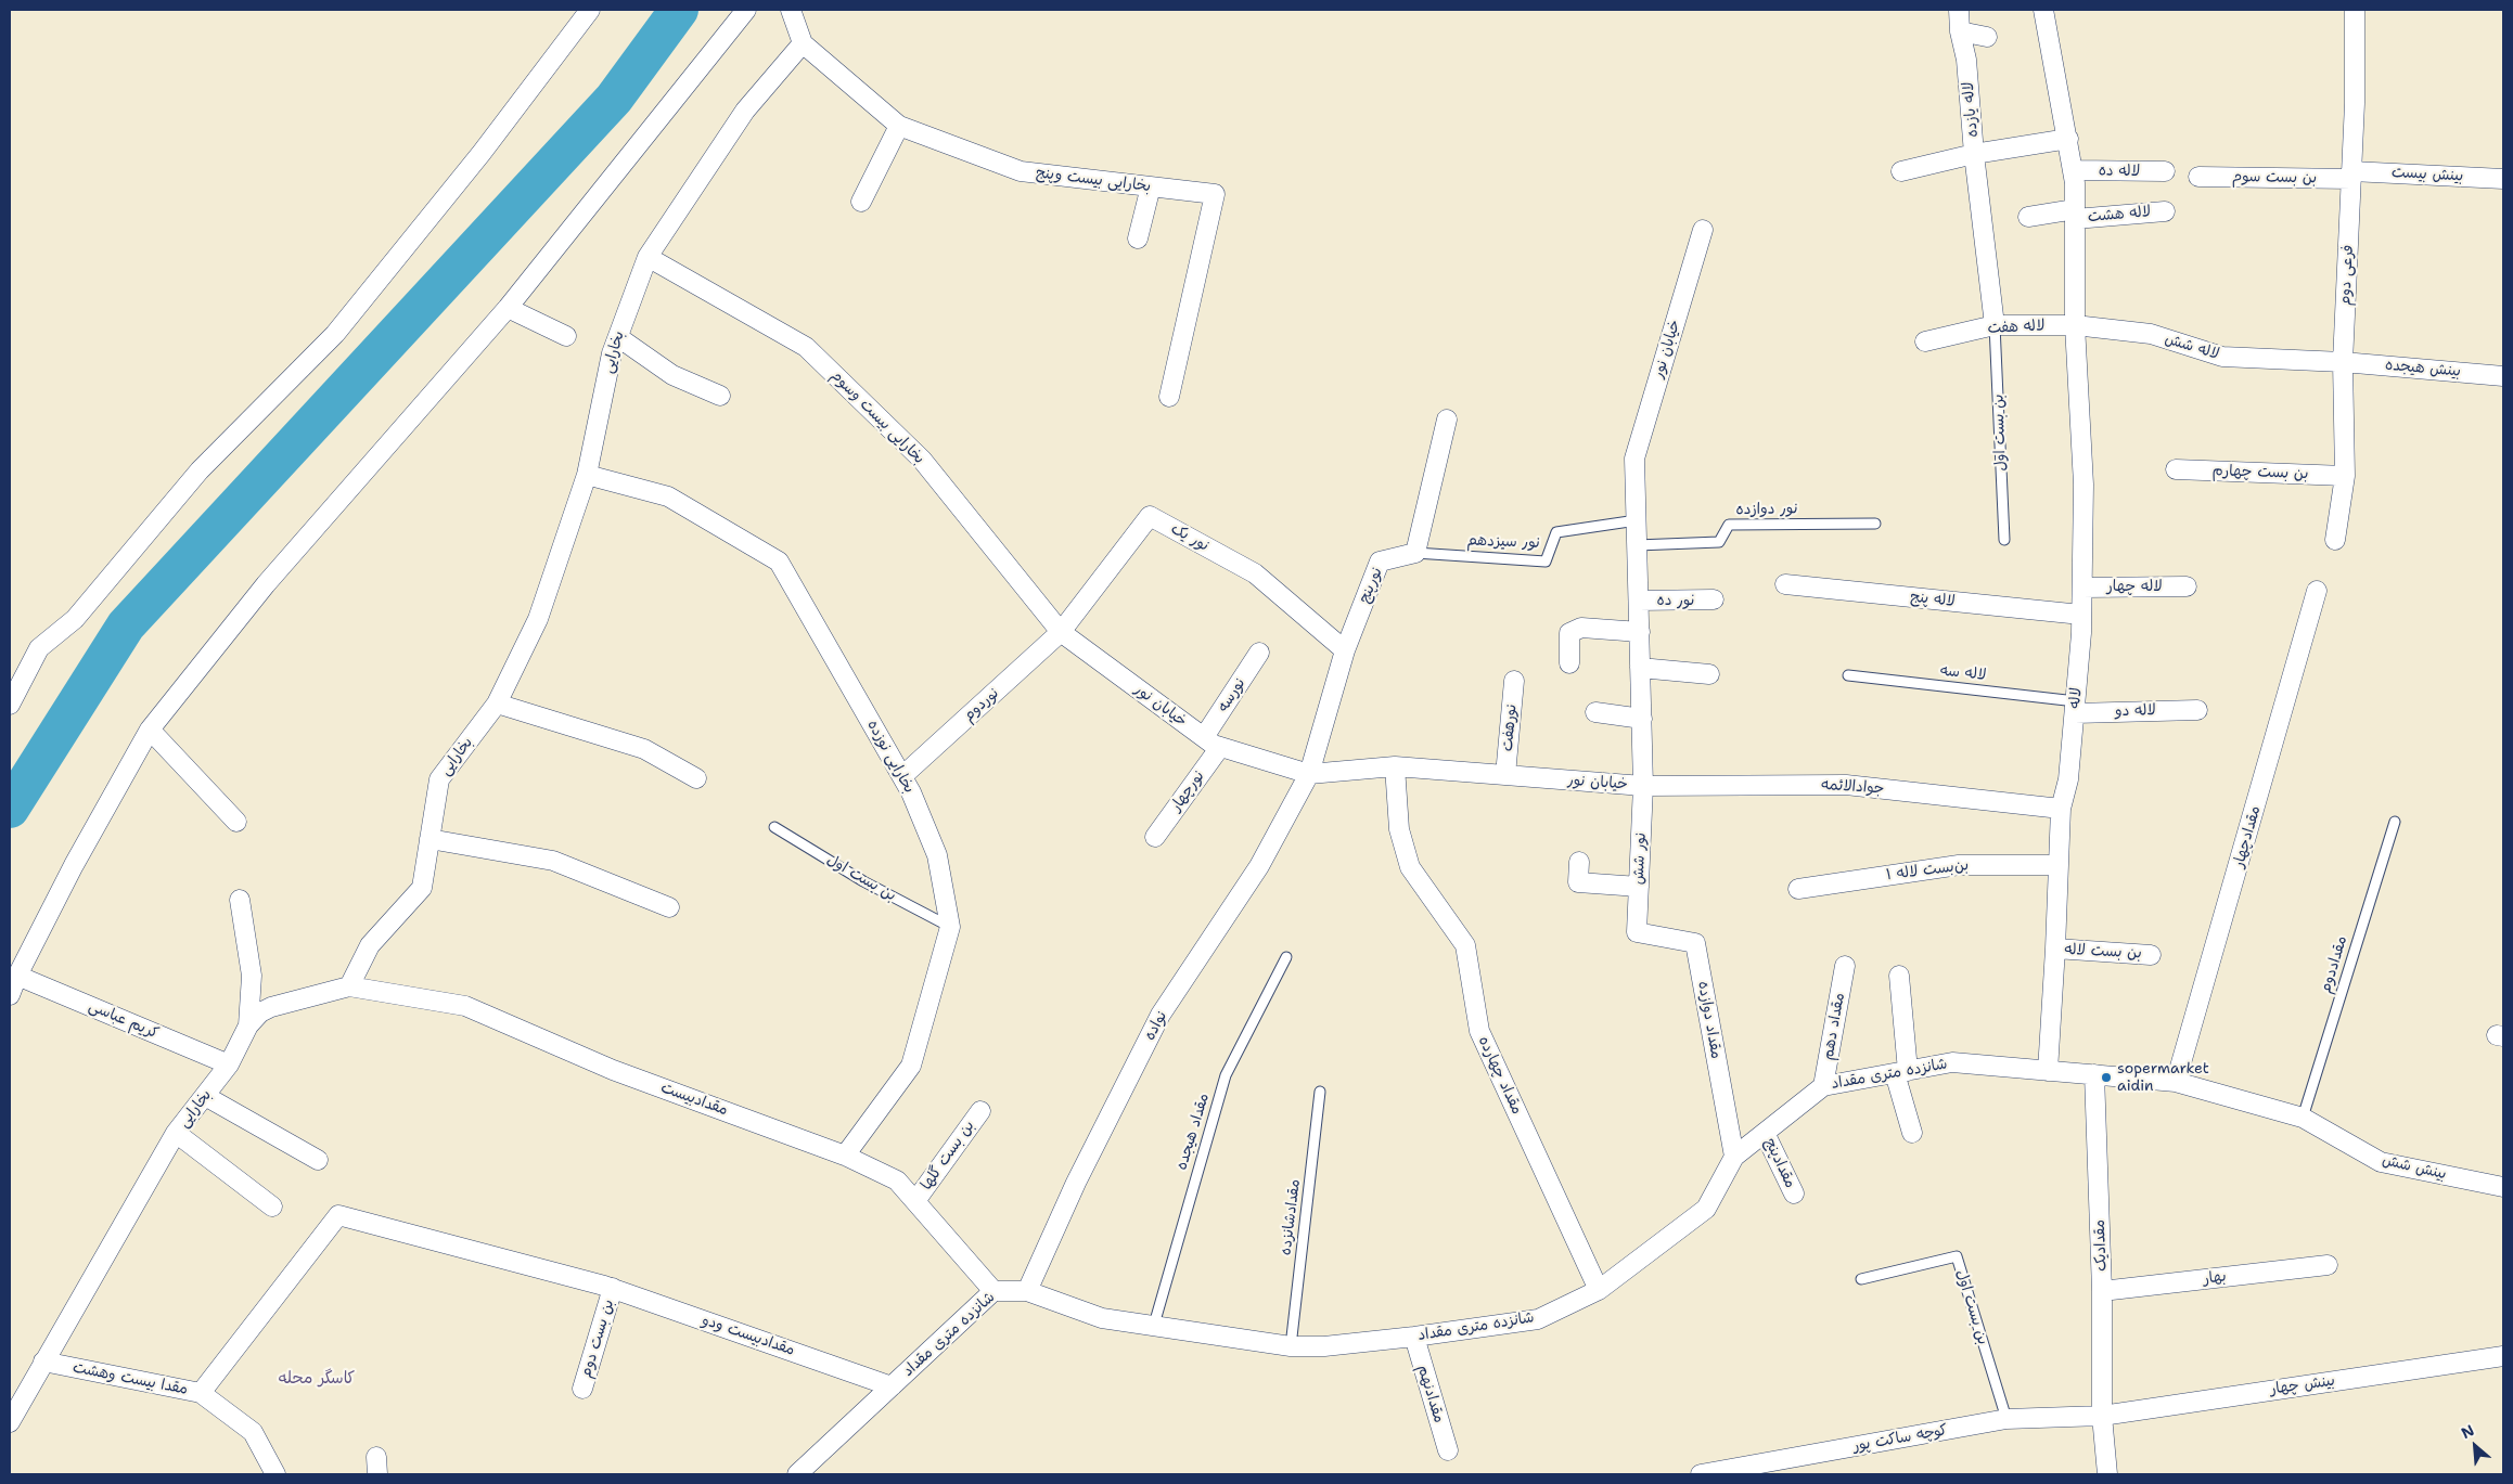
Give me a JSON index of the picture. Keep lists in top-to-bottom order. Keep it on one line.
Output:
{"streets":{"street":["لاله یازده","لاله ده","بینش بیست","بن بست سوم","بخارایی بیست وپنج","لاله هشت","فرعی دوم","لاله هفت","لاله شش","خیابان نور","بخارایی","بینش هیجده","بخارایی بیست وسوم","بن بست چهارم","نور یک","نورپنج","لاله چهار","لاله پنج","نور ده","نورسه","لاله","نوردوم","لاله دو","نورهفت","بخارایی نوزده","جوادالائمه","نورچهار","مقدادچهار","نور شش","بن‌بست لاله ۱","بن بست لاله","کریم عباسی","مقداد دوازده","نواده","مقداد دهم","شانزده متری مقداد","مقداد چهارده","مقدادبیست","بن بست گلها","مقدادپنج","بینش شش","مقدادیک","بهار","مقدادبیست ودو","بن بست دوم","مقدا بیست وهشت","بینش چهار","مقدادنهم","کوچه ساکت پور"],"lane":["بن بست اول","نور دوازده","نور سیزدهم","لاله سه","مقداددوم","مقداد هیجده","مقدادشانزده"]},"crossings":[["لاله یازده","لاله"],["لاله ده","لاله"],["بینش بیست","بن بست سوم"],["بینش بیست","فرعی دوم"],["بن بست سوم","فرعی دوم"],["بخارایی بیست وپنج","بخارایی"],["لاله هشت","لاله"],["فرعی دوم","لاله شش"],["فرعی دوم","بینش هیجده"],["فرعی دوم","بن بست چهارم"],["لاله هفت","لاله شش"],["لاله هفت","بن بست اول"],["لاله هفت","لاله"],["لاله شش","بینش هیجده"],["لاله شش","لاله"],["خیابان نور","بخارایی بیست وسوم"],["خیابان نور","نور دوازده"],["خیابان نور","نور یک"],["خیابان نور","نور سیزدهم"],["خیابان نور","نورپنج"],["خیابان نور","نور ده"],["خیابان نور","نورسه"],["خیابان نور","نوردوم"],["خیابان نور","نورهفت"],["خیابان نور","جوادالائمه"],["خیابان نور","نورچهار"],["خیابان نور","نور شش"],["خیابان نور","نواده"],["خیابان نور","مقداد چهارده"],["بخارایی","بخارایی بیست وسوم"],["بخارایی","بخارایی نوزده"],["بخارایی","کریم عباسی"],["بخارایی","مقدادبیست"],["بخارایی","مقدا بیست وهشت"],["بخارایی بیست وسوم","نور یک"],["بخارایی بیست وسوم","نوردوم"],["بن بست اول","بخارایی نوزده"],["بن بست اول","کوچه ساکت پور"],["نور یک","نورپنج"],["نور یک","نوردوم"],["نور سیزدهم","نورپنج"],["نورپنج","نواده"],["لاله چهار","لاله"],["لاله پنج","لاله"],["لاله سه","لاله"],["لاله سه","لاله دو"],["نورسه","نورچهار"],["لاله","لاله دو"],["لاله","جوادالائمه"],["لاله","بن‌بست لاله ۱"],["لاله","بن بست لاله"],["لاله","شانزده متری مقداد"],["نوردوم","بخارایی نوزده"],["بخارایی نوزده","مقدادبیست"],["جوادالائمه","نور شش"],["مقدادچهار","شانزده متری مقداد"],["مقدادچهار","بینش شش"],["نور شش","مقداد دوازده"],["مقداددوم","بینش شش"],["مقداد دوازده","شانزده متری مقداد"],["نواده","شانزده متری مقداد"],["مقداد دهم","شانزده متری مقداد"],["شانزده متری مقداد","مقداد چهارده"],["شانزده متری مقداد","مقدادبیست"],["شانزده متری مقداد","مقداد هیجده"],["شانزده متری مقداد","مقدادپنج"],["شانزده متری مقداد","بینش شش"],["شانزده متری مقداد","مقدادشانزده"],["شانزده متری مقداد","مقدادیک"],["شانزده متری مقداد","مقدادبیست ودو"],["شانزده متری مقداد","مقدادنهم"],["مقدادبیست","بن بست گلها"],["مقدادیک","بهار"],["مقدادیک","بینش چهار"],["مقدادیک","کوچه ساکت پور"],["مقدادبیست ودو","بن بست دوم"],["مقدادبیست ودو","مقدا بیست وهشت"],["بینش چهار","کوچه ساکت پور"]],"districts":["کاسگر محله"],"places":["sopermarket aidin"],"north":"top left"}
